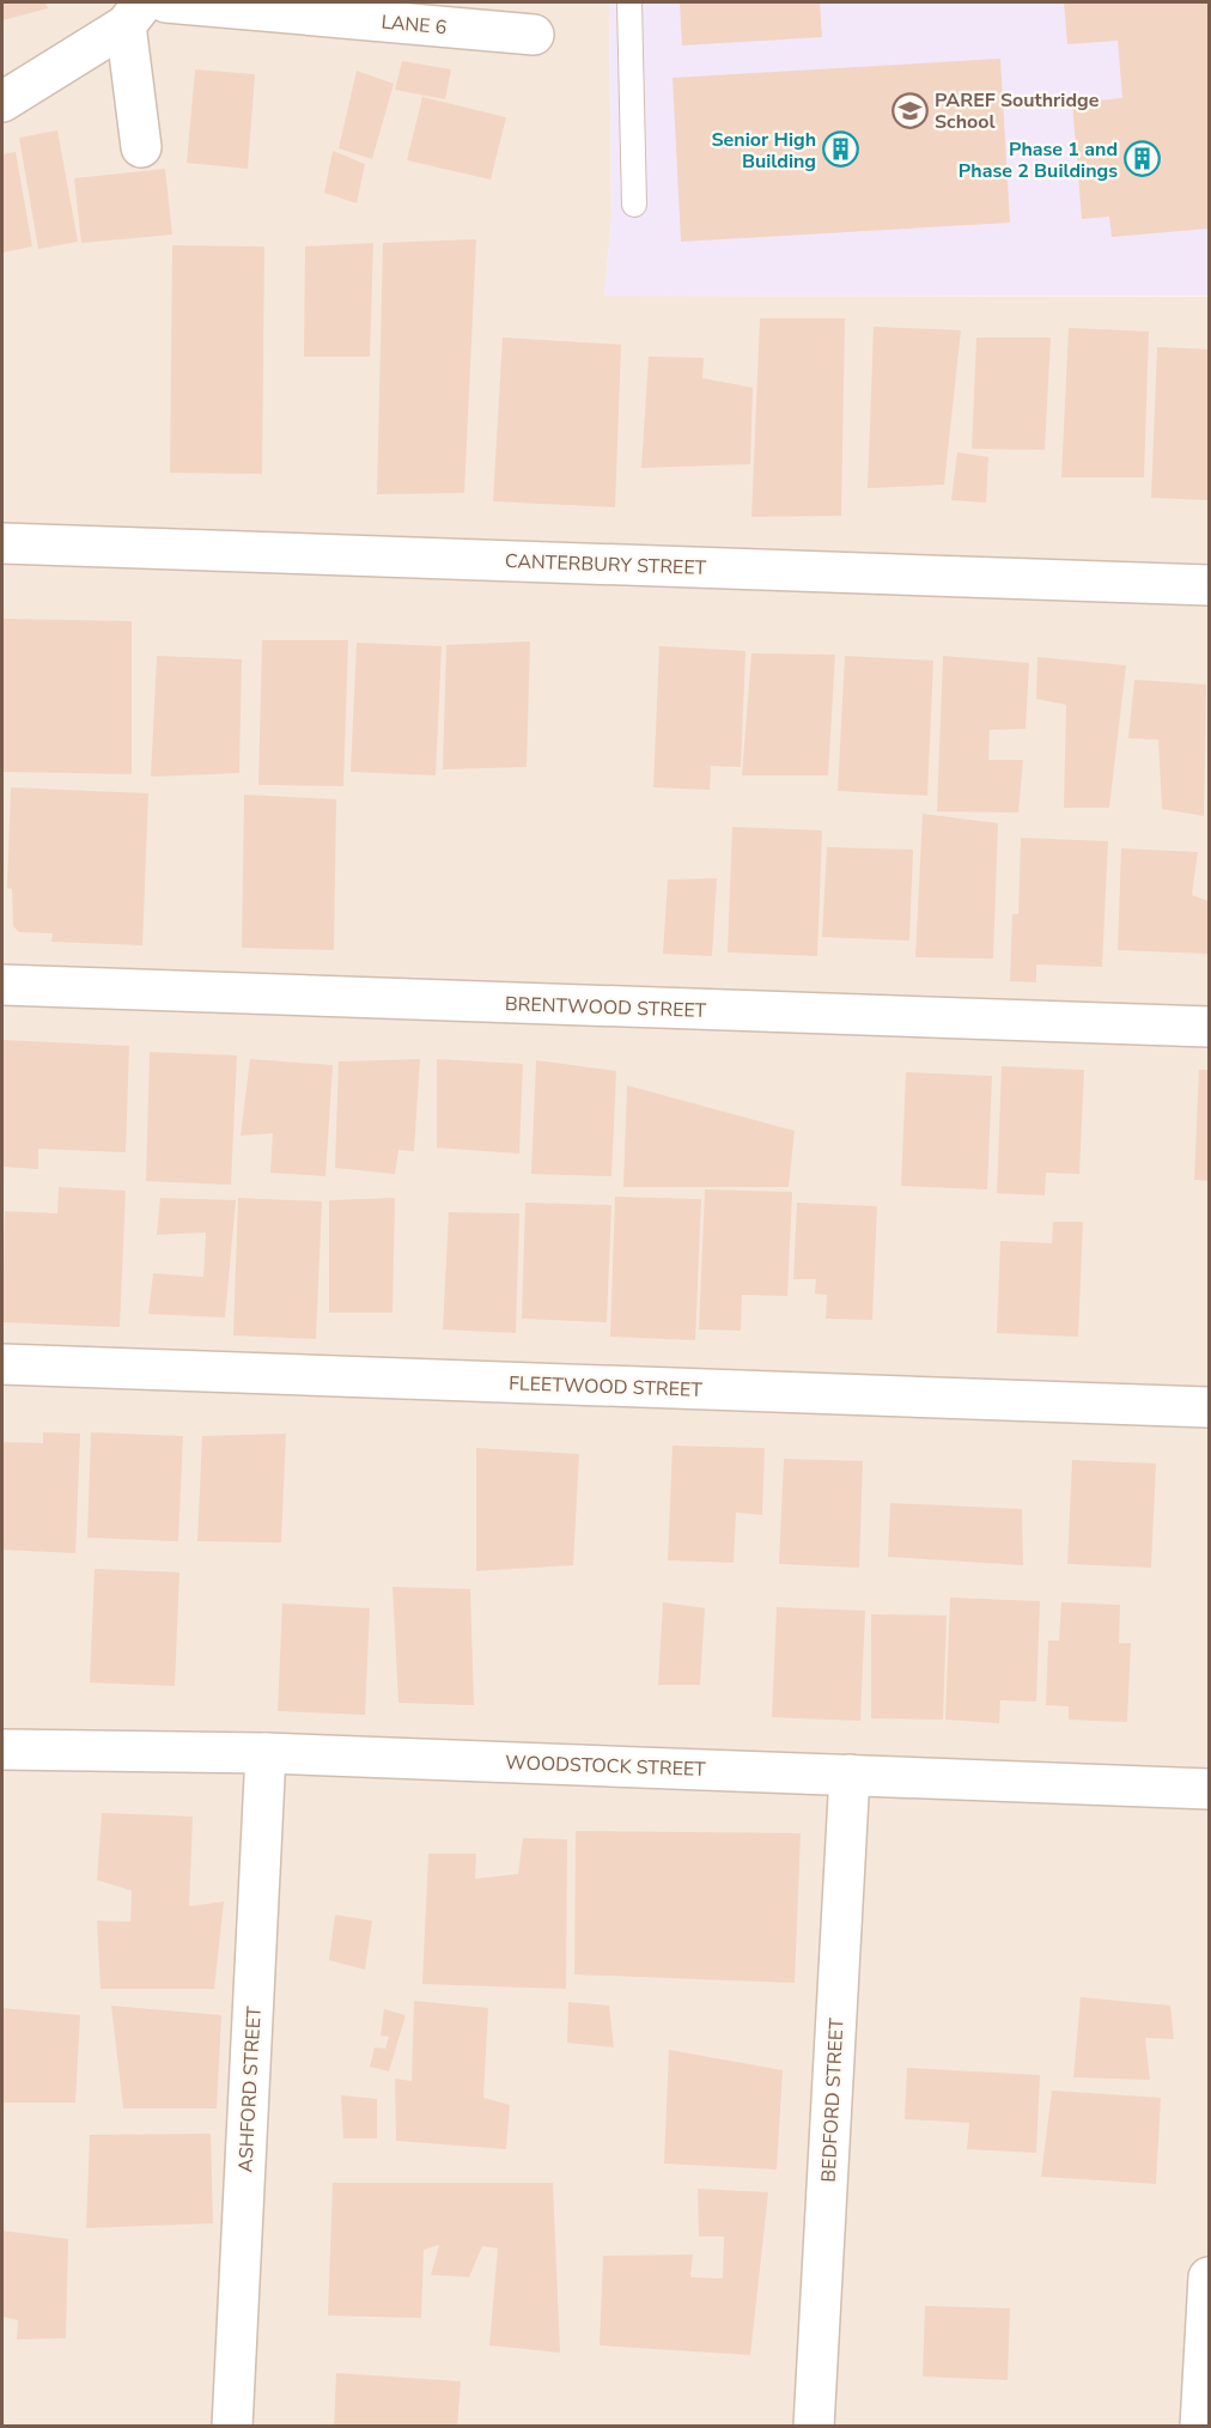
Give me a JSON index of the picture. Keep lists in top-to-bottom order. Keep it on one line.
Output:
{"streets":{"street":["LANE 6","CANTERBURY STREET","BRENTWOOD STREET","FLEETWOOD STREET","WOODSTOCK STREET","ASHFORD STREET","BEDFORD STREET"]},"crossings":[["WOODSTOCK STREET","ASHFORD STREET"],["WOODSTOCK STREET","BEDFORD STREET"]],"places":{"school or university":["PAREF Southridge School"],"building":["Senior High Building","Phase 1 and Phase 2 Buildings"]}}
